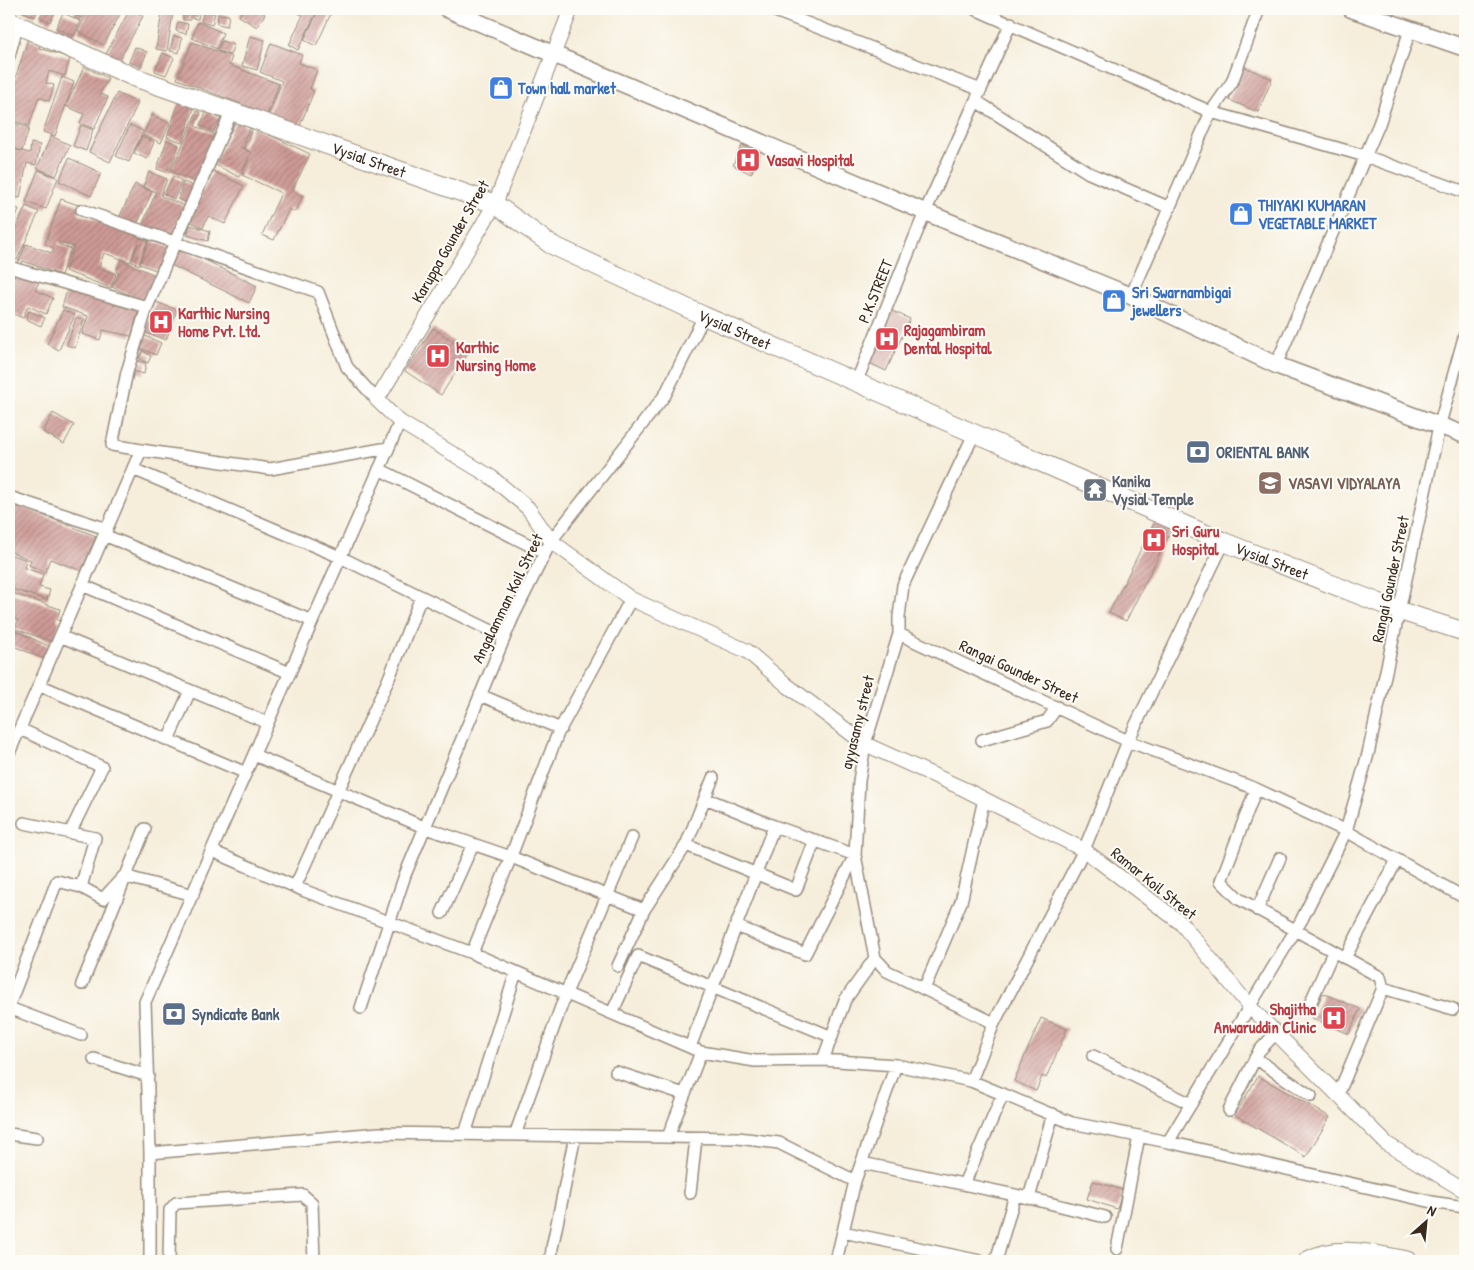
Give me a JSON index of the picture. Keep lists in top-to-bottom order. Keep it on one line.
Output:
{"streets":{"main road":["Vysial Street"],"street":["Karuppa Gounder Street","P.K.STREET","Rangai Gounder Street","Angalamman Koil Street","ayyasamy street","Ramar Koil Street"]},"crossings":[["Vysial Street","Karuppa Gounder Street"],["Vysial Street","P.K.STREET"],["Vysial Street","Rangai Gounder Street"],["Vysial Street","Angalamman Koil Street"],["Vysial Street","ayyasamy street"],["Karuppa Gounder Street","Ramar Koil Street"],["Rangai Gounder Street","ayyasamy street"],["Rangai Gounder Street","Ramar Koil Street"],["Angalamman Koil Street","Ramar Koil Street"],["ayyasamy street","Ramar Koil Street"]],"places":{"shop":["Town hall market","THIYAKI KUMARAN VEGETABLE MARKET","Sri Swarnambigai jewellers"],"hospital":["Vasavi Hospital","Karthic Nursing Home Pvt. Ltd.","Rajagambiram Dental Hospital","Karthic Nursing Home","Sri Guru Hospital","Shajitha Anwaruddin Clinic"],"bank":["ORIENTAL BANK","Syndicate Bank"],"school or university":["VASAVI VIDYALAYA"],"temple":["Kanika Vysial Temple"]},"north":"top right"}
